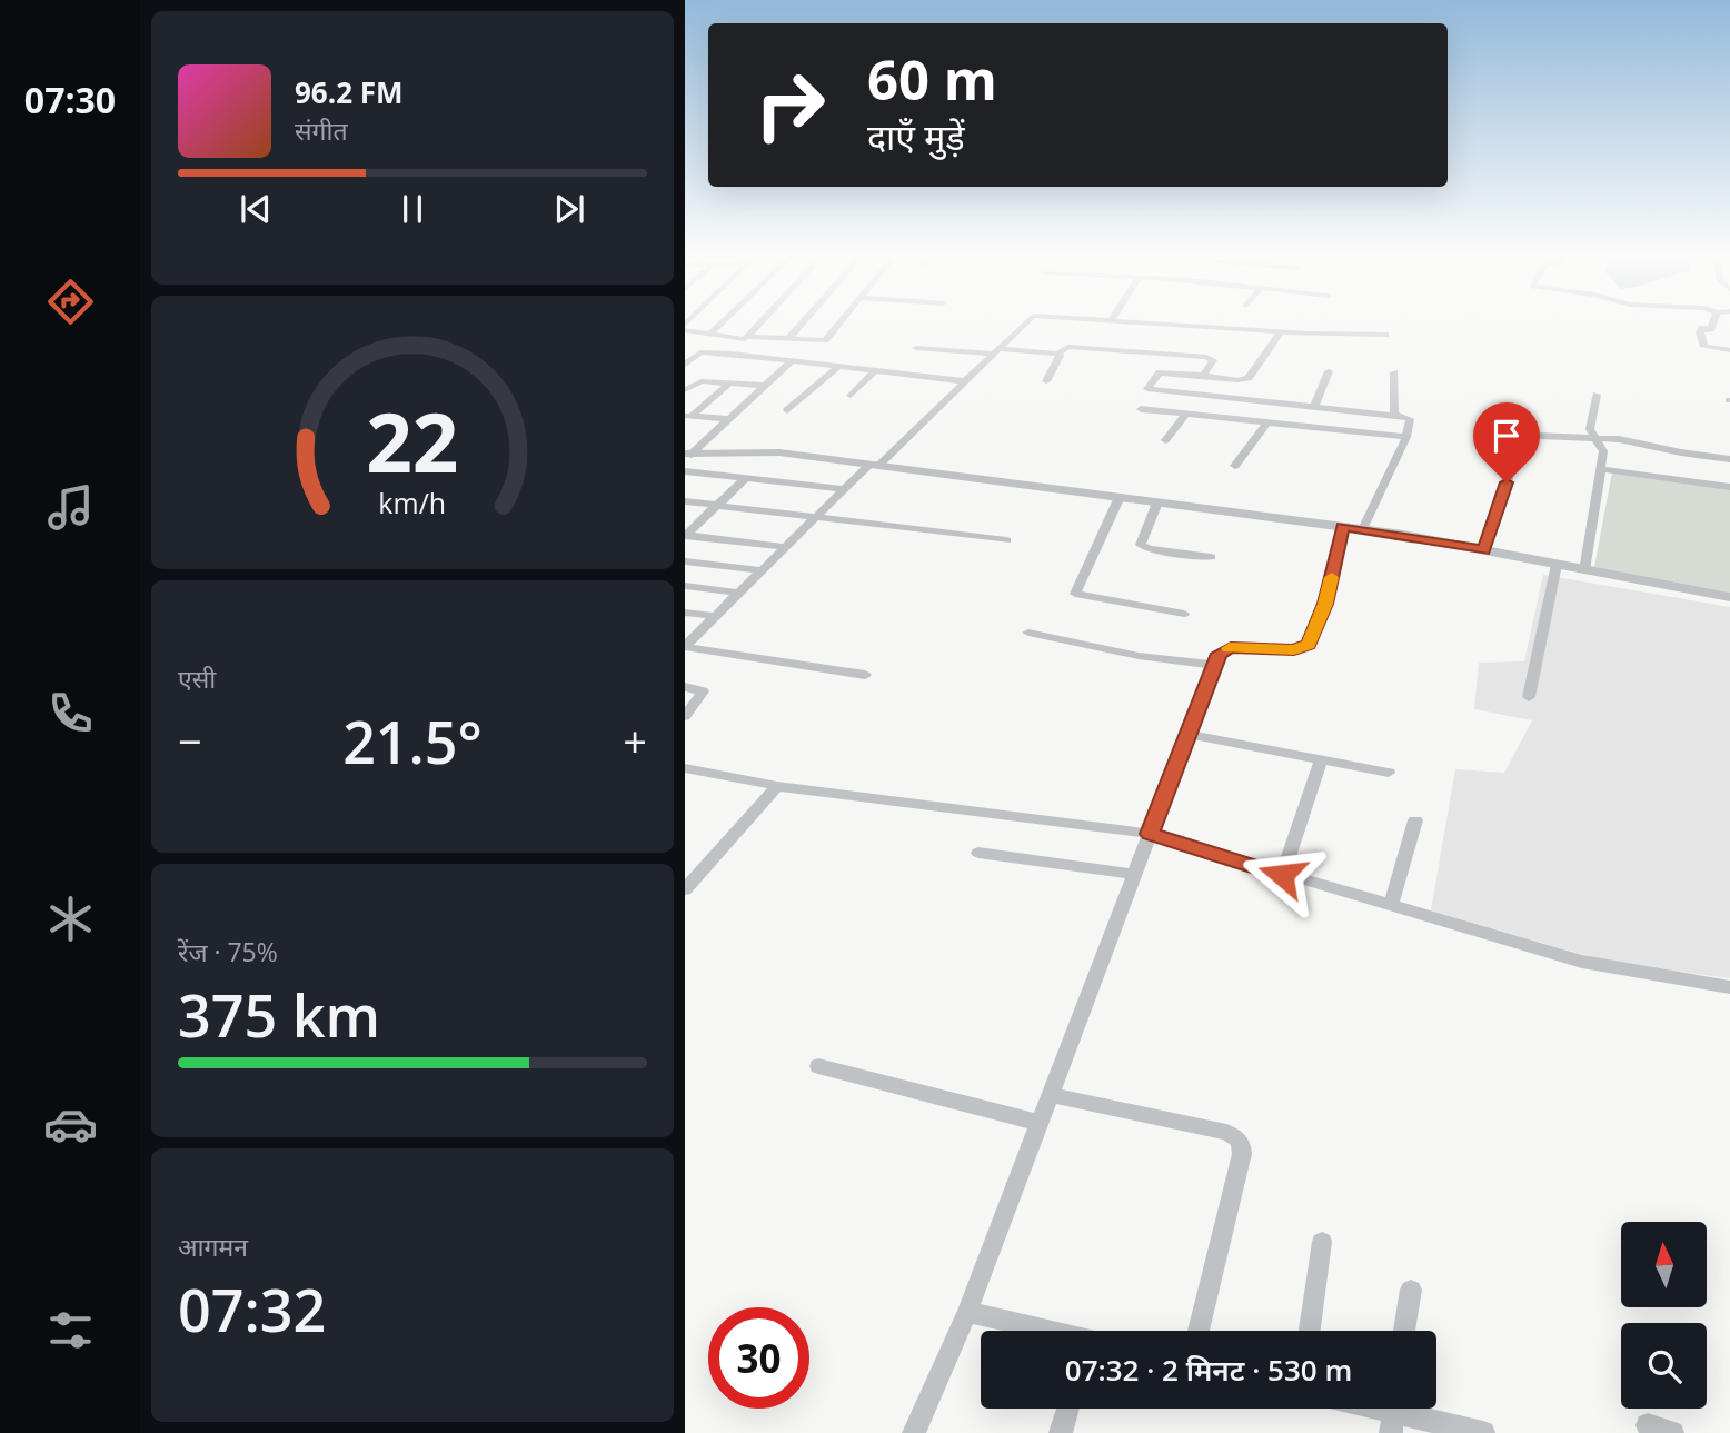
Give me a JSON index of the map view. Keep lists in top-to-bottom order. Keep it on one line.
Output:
{"north":"top","page":{"tabs":"07:30","turn":["60 m","दाएँ मुड़ें"],"song":["96.2 FM","संगीत"],"tile":["एसी",["रेंज · 75%","375 km"],["आगमन","07:32"]],"heat":["−","21.5°","+"],"limit":"30","trip":"07:32 · 2 मिनट · 530 m","gauge":["22","km/h"]}}
